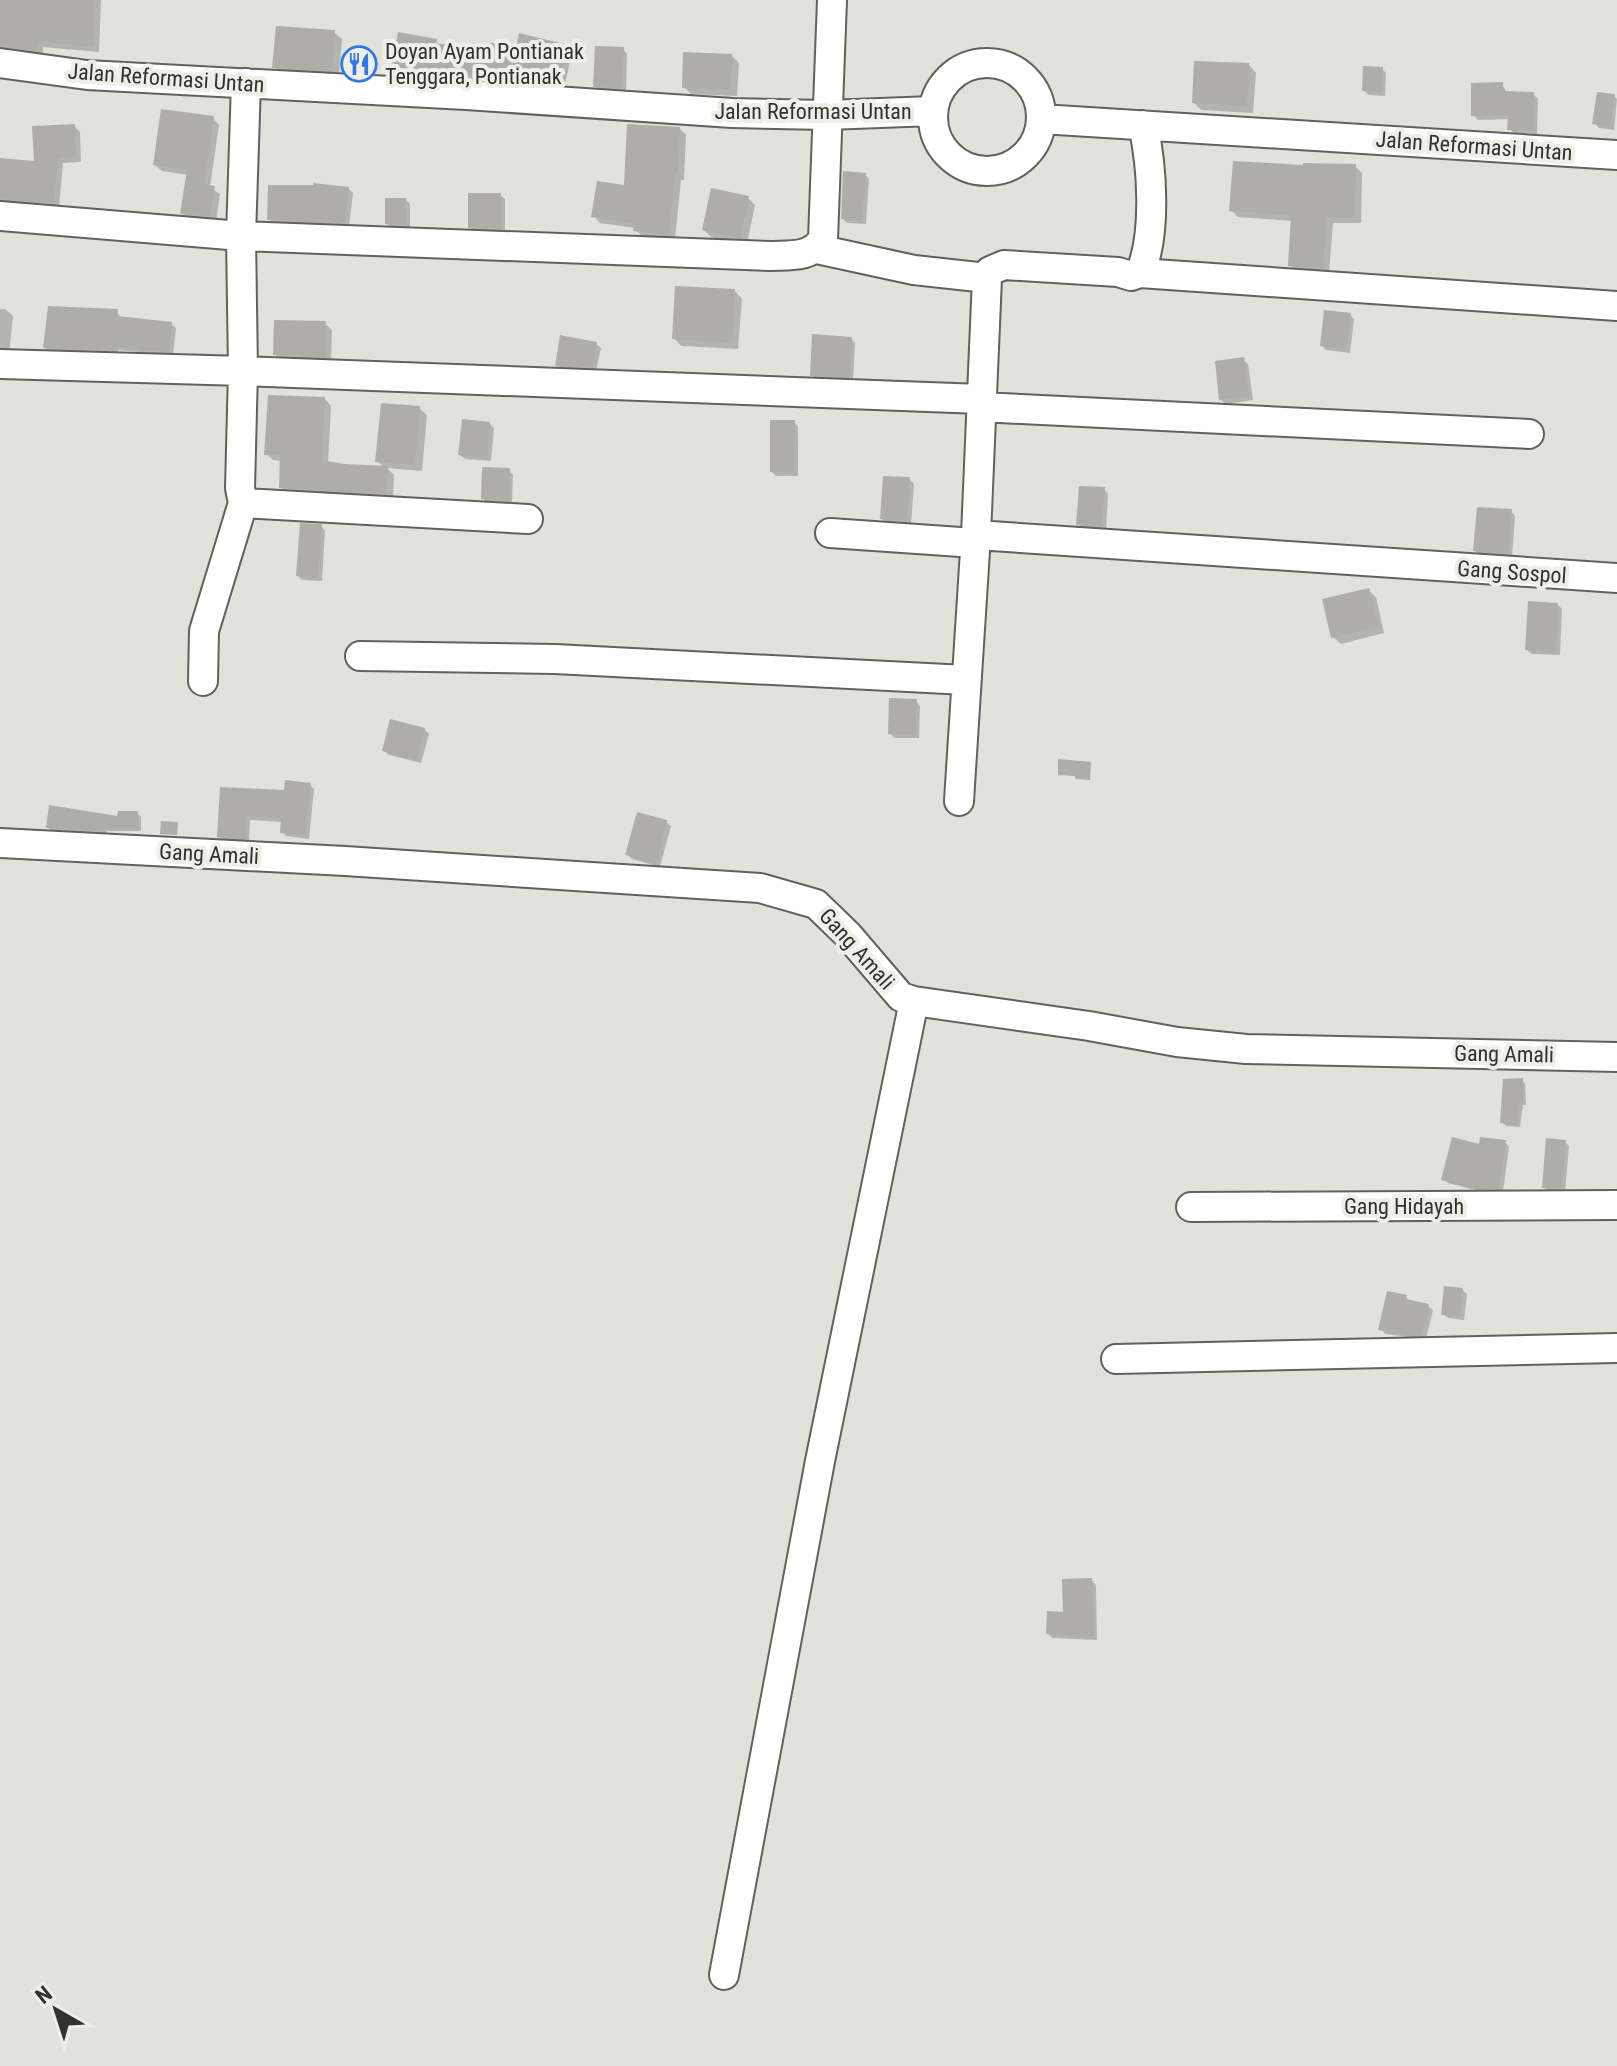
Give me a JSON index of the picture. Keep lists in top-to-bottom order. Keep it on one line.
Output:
{"streets":{"street":["Jalan Reformasi Untan","Gang Sospol","Gang Amali","Gang Hidayah"]},"places":{"restaurant":["Doyan Ayam Pontianak Tenggara, Pontianak"]},"north":"top left"}
